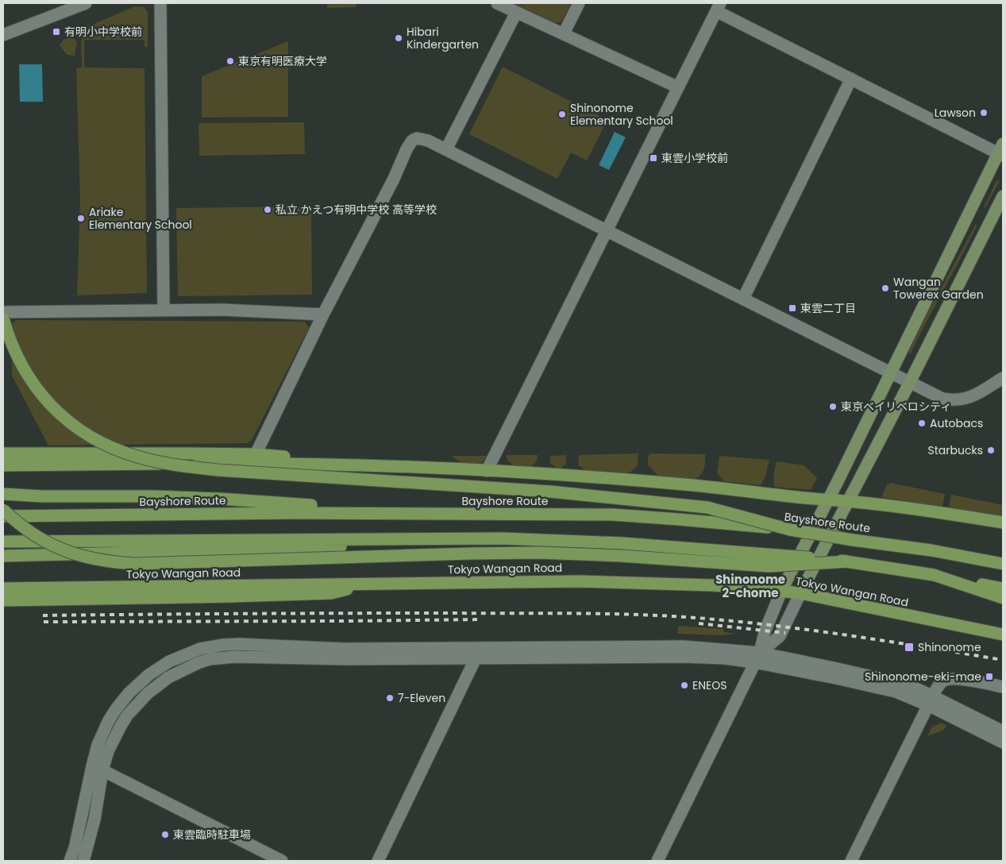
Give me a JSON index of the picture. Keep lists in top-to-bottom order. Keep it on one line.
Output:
{"streets":{"highway":["Bayshore Route","Tokyo Wangan Road"]},"districts":["Shinonome 2-chome"],"places":{"transit":["有明小中学校前","東雲小学校前","東雲二丁目","Shinonome","Shinonome-eki-mae"],"other":["Hibari Kindergarten","東京有明医療大学","Lawson","Shinonome Elementary School","私立 かえつ有明中学校 高等学校","Ariake Elementary School","Wangan Towerex Garden","東京ベイリベロシティ","Autobacs","Starbucks","ENEOS","7-Eleven","東雲臨時駐車場"]}}
